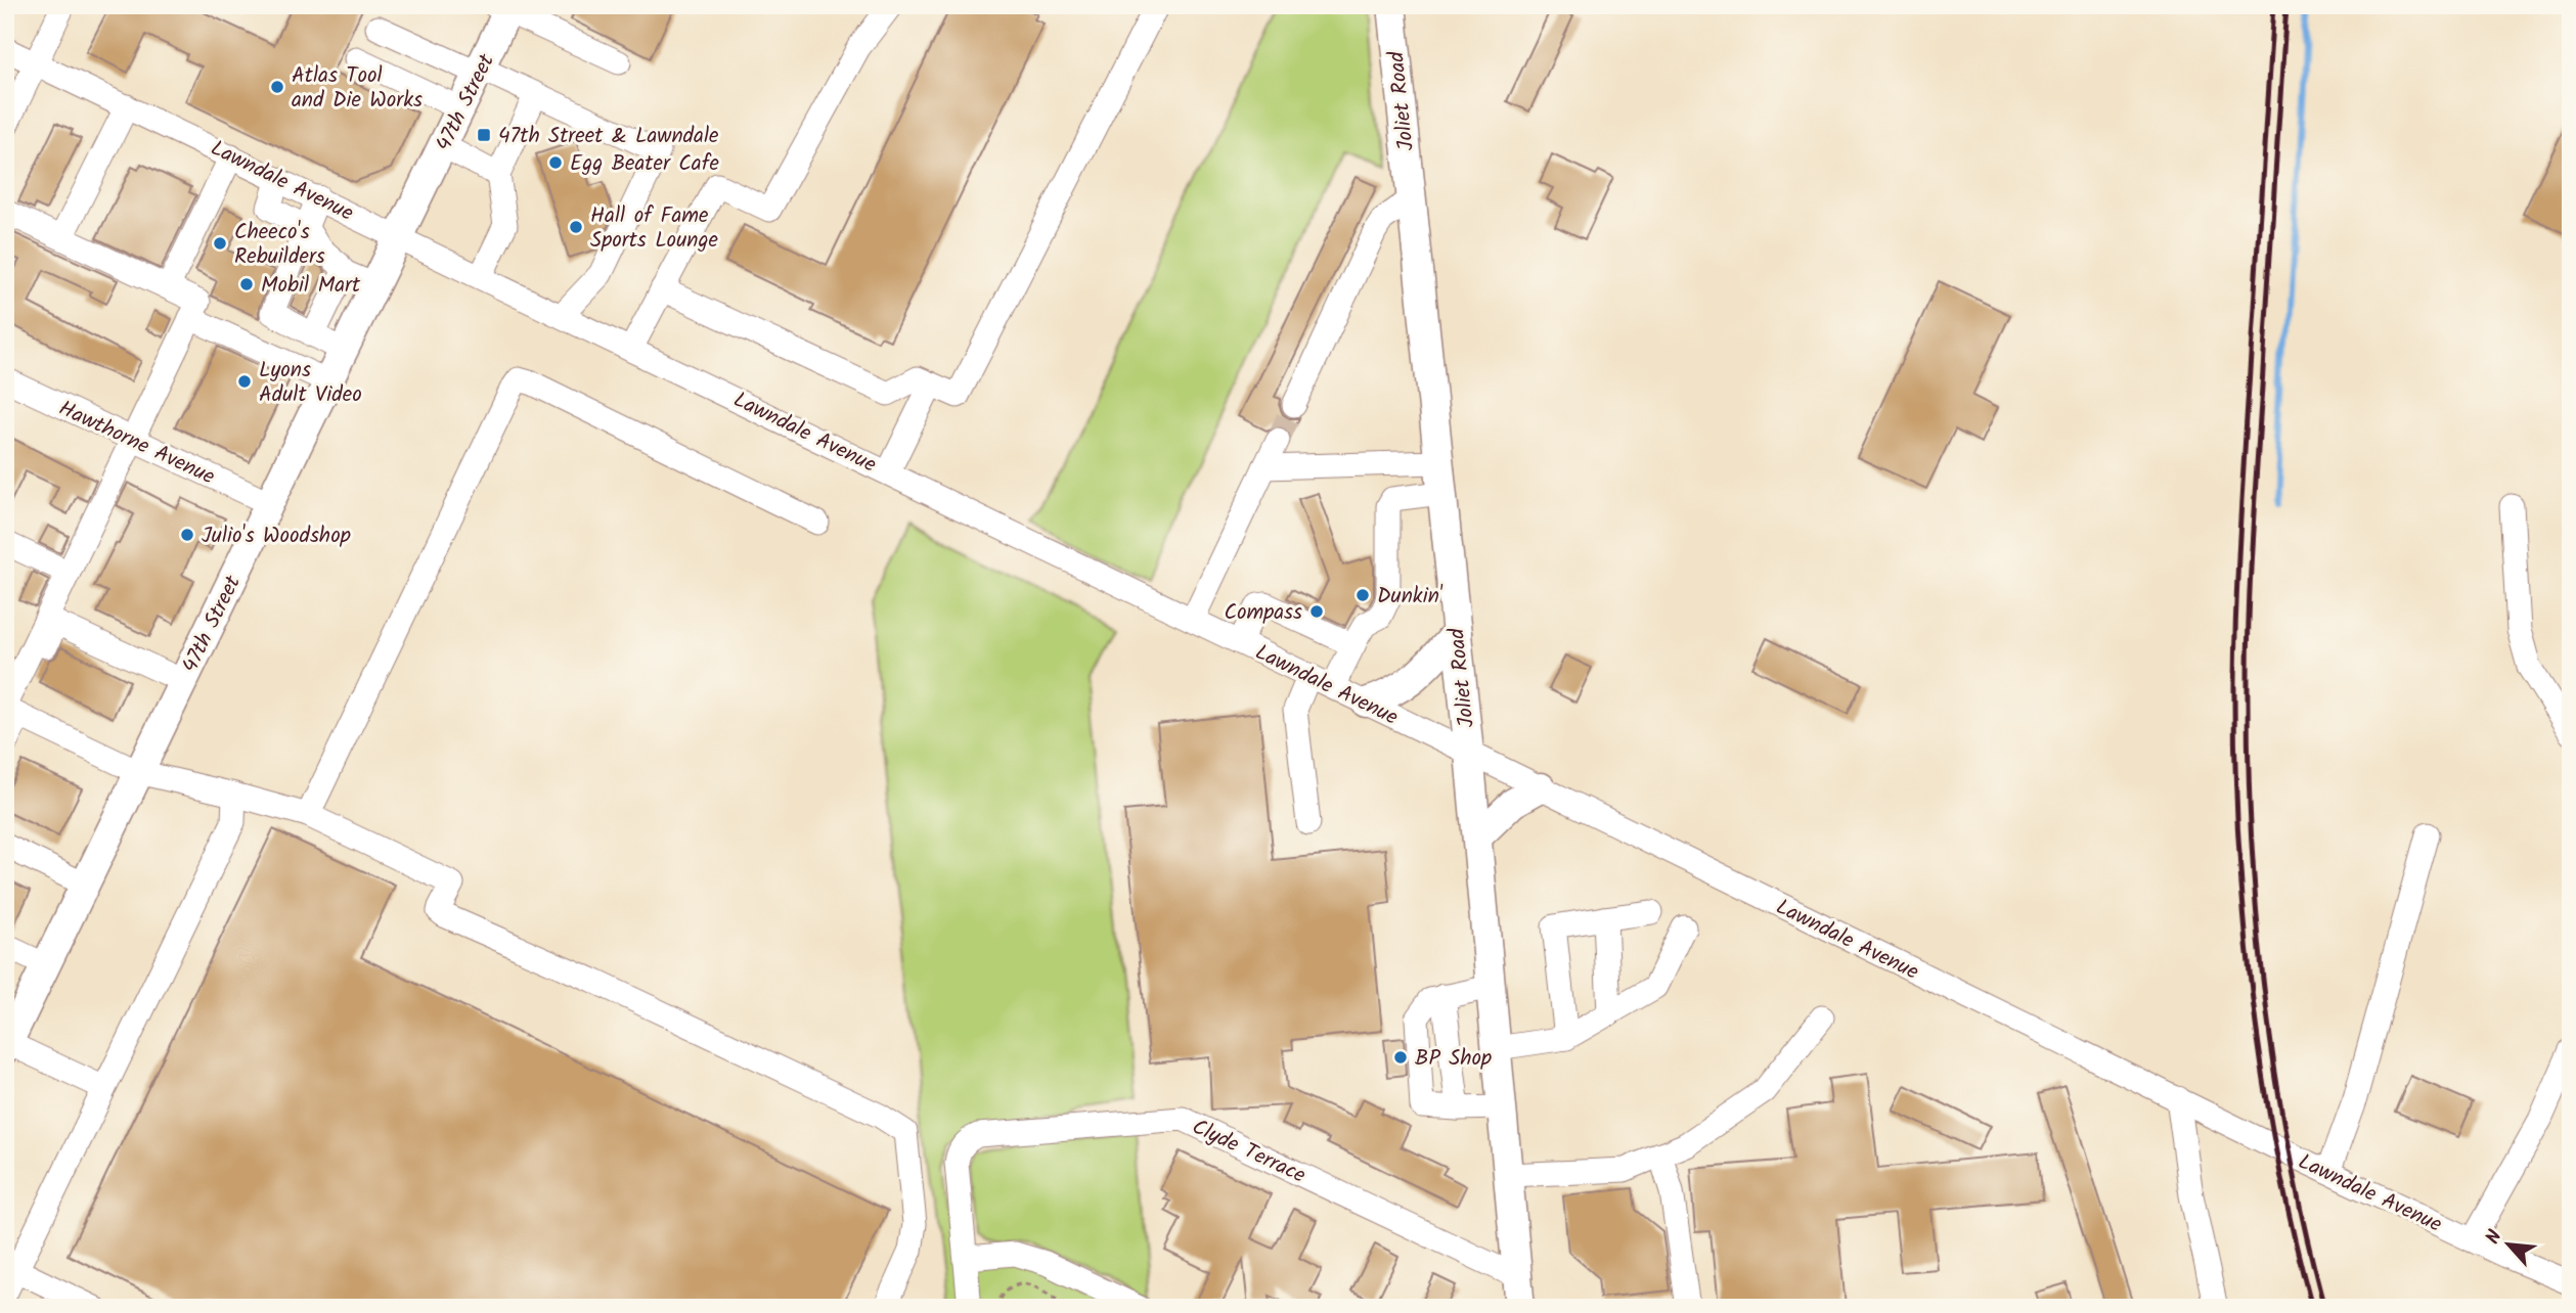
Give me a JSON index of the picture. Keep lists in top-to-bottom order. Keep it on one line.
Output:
{"streets":{"main road":["Joliet Road","47th Street"],"street":["Lawndale Avenue","Hawthorne Avenue","Clyde Terrace"]},"crossings":[["Joliet Road","Lawndale Avenue"],["Joliet Road","Clyde Terrace"],["47th Street","Lawndale Avenue"],["47th Street","Hawthorne Avenue"]],"places":{"other":["Atlas Tool and Die Works","Egg Beater Cafe","Hall of Fame Sports Lounge","Cheeco's Rebuilders","Mobil Mart","Lyons Adult Video","Julio's Woodshop","Dunkin'","Compass","BP Shop"],"transit":["47th Street & Lawndale"]},"north":"top left"}
